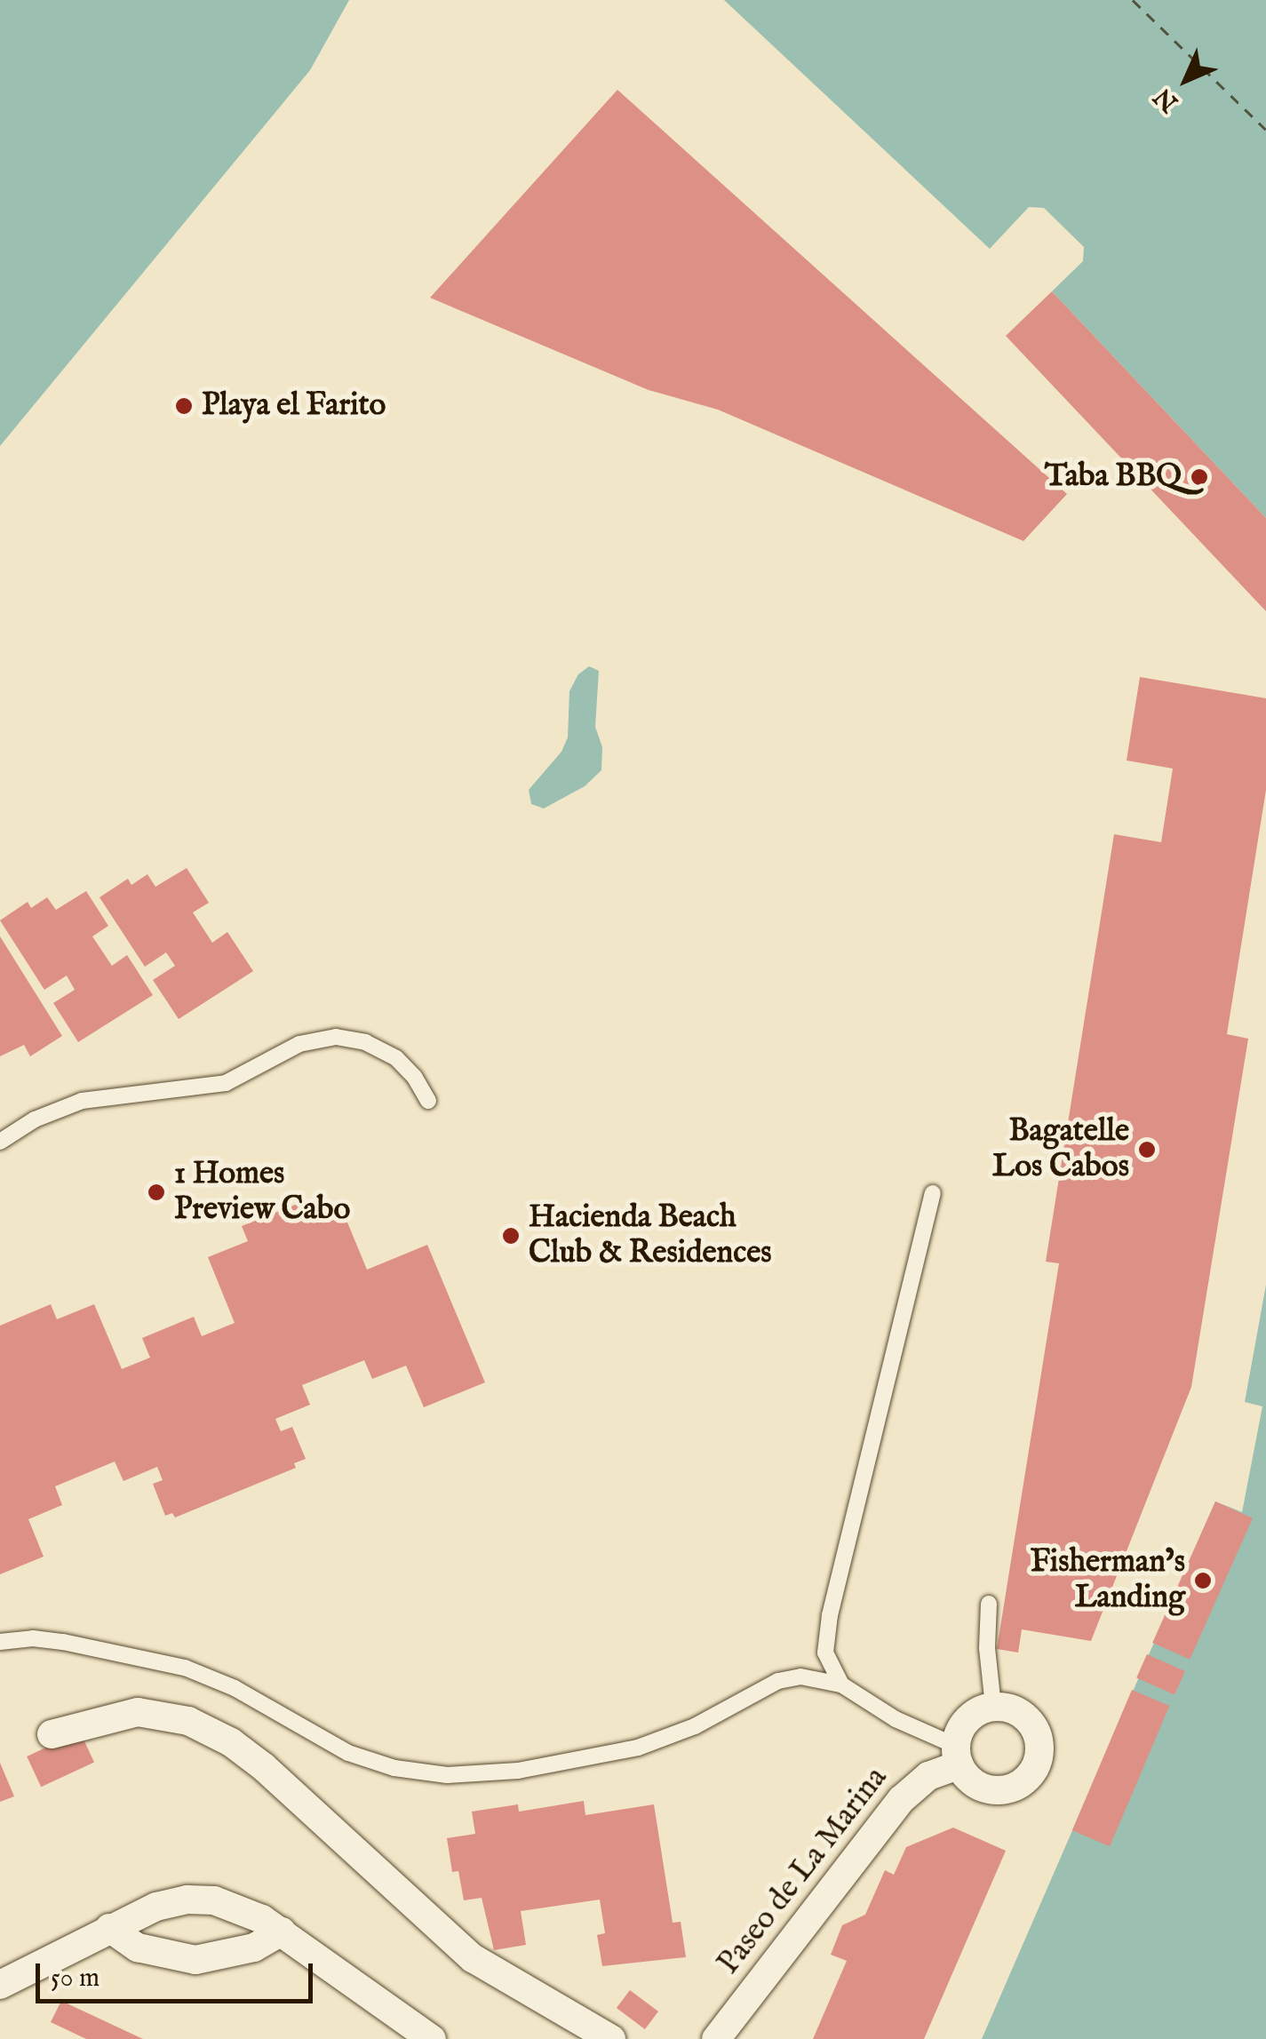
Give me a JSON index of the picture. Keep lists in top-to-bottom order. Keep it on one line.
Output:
{"streets":{"street":["Paseo de La Marina"]},"places":["Playa el Farito","Taba BBQ","Bagatelle Los Cabos","1 Homes Preview Cabo","Hacienda Beach Club & Residences","Fisherman’s Landing"],"scale_bar":"50 m","north":"bottom left"}
